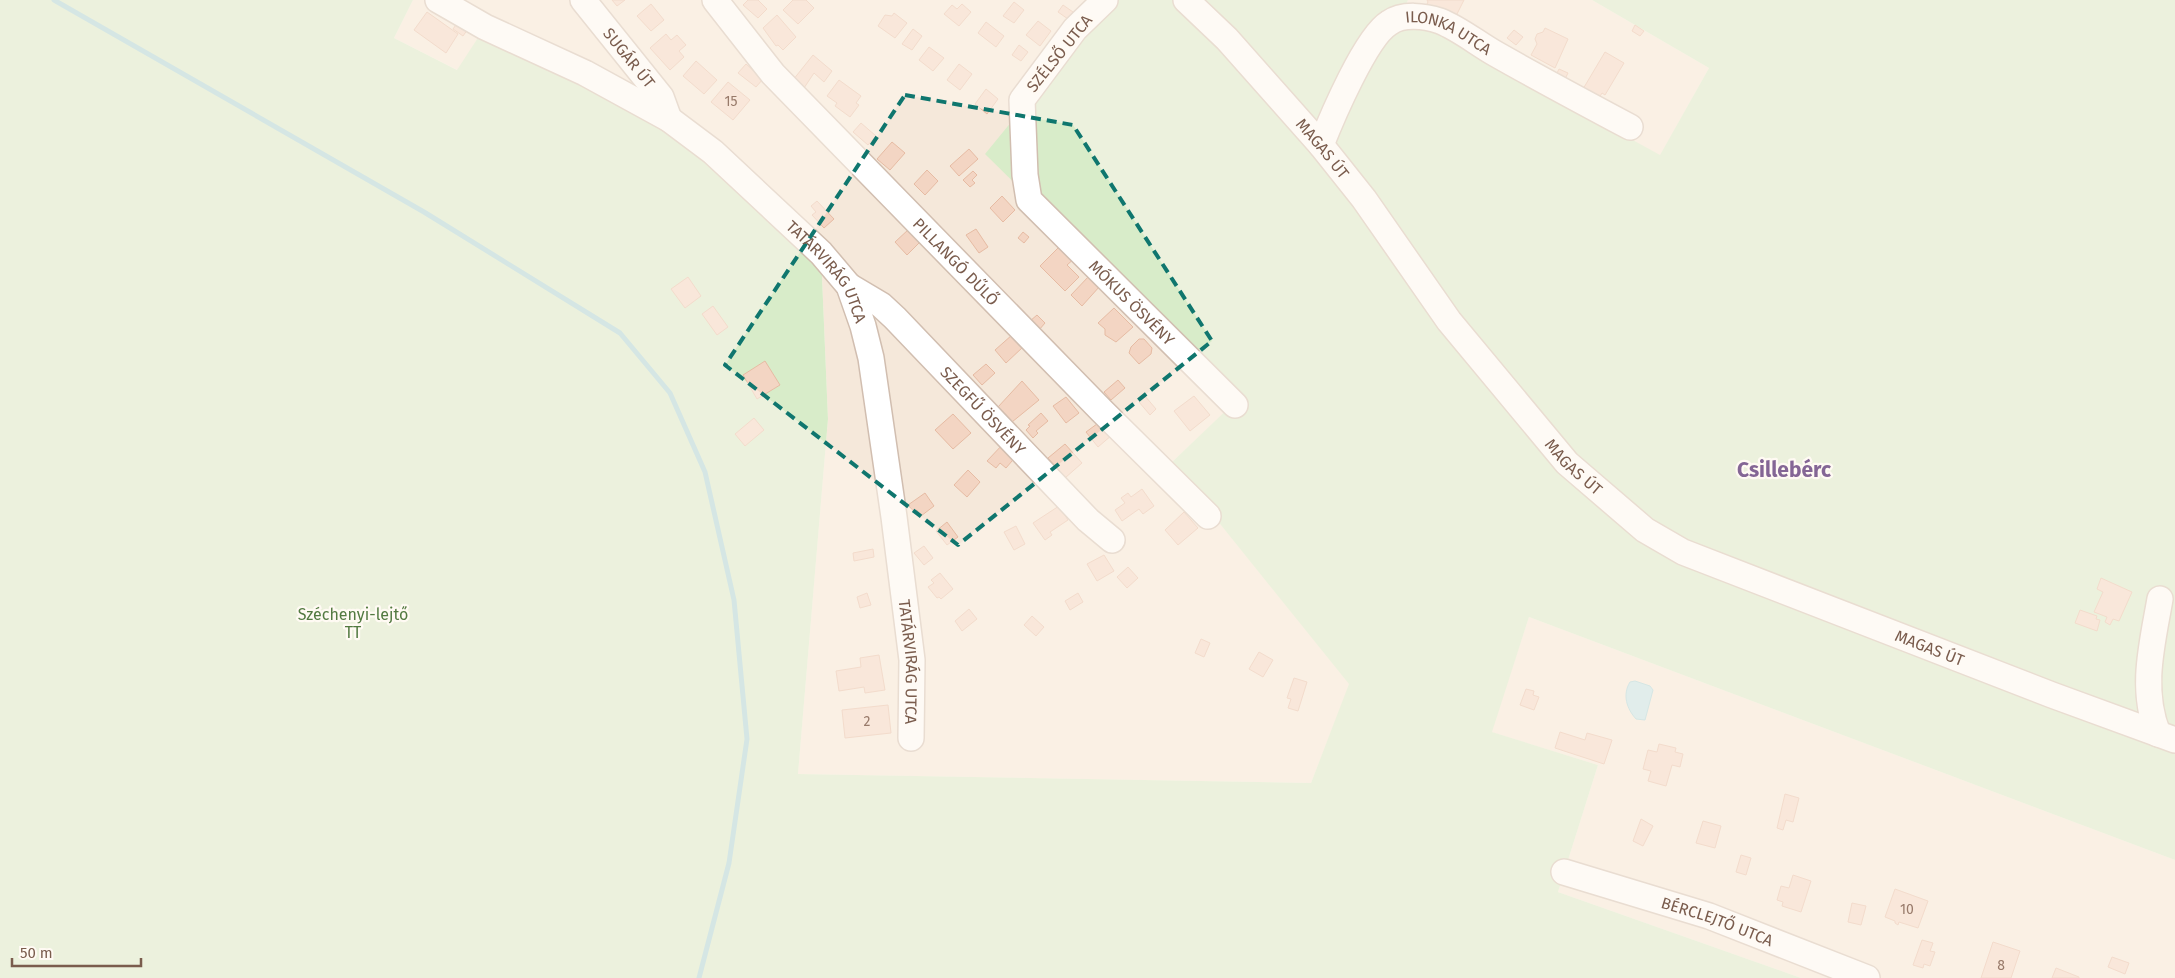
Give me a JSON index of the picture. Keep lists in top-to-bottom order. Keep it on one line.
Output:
{"streets":{"street":["ILONKA UTCA","SZÉLSŐ UTCA","SUGÁR ÚT","MAGAS ÚT","PILLANGÓ DŰLŐ","TATÁRVIRÁG UTCA","MÓKUS ÖSVÉNY","SZEGFŰ ÖSVÉNY","BÉRCLEJTŐ UTCA"]},"crossings":[["ILONKA UTCA","MAGAS ÚT"],["SZÉLSŐ UTCA","MÓKUS ÖSVÉNY"],["SUGÁR ÚT","TATÁRVIRÁG UTCA"],["TATÁRVIRÁG UTCA","SZEGFŰ ÖSVÉNY"]],"districts":["Csillebérc"],"parks":["Széchenyi-lejtő TT"],"house_numbers":["15","2","10","8"],"scale_bar":"50 m"}
